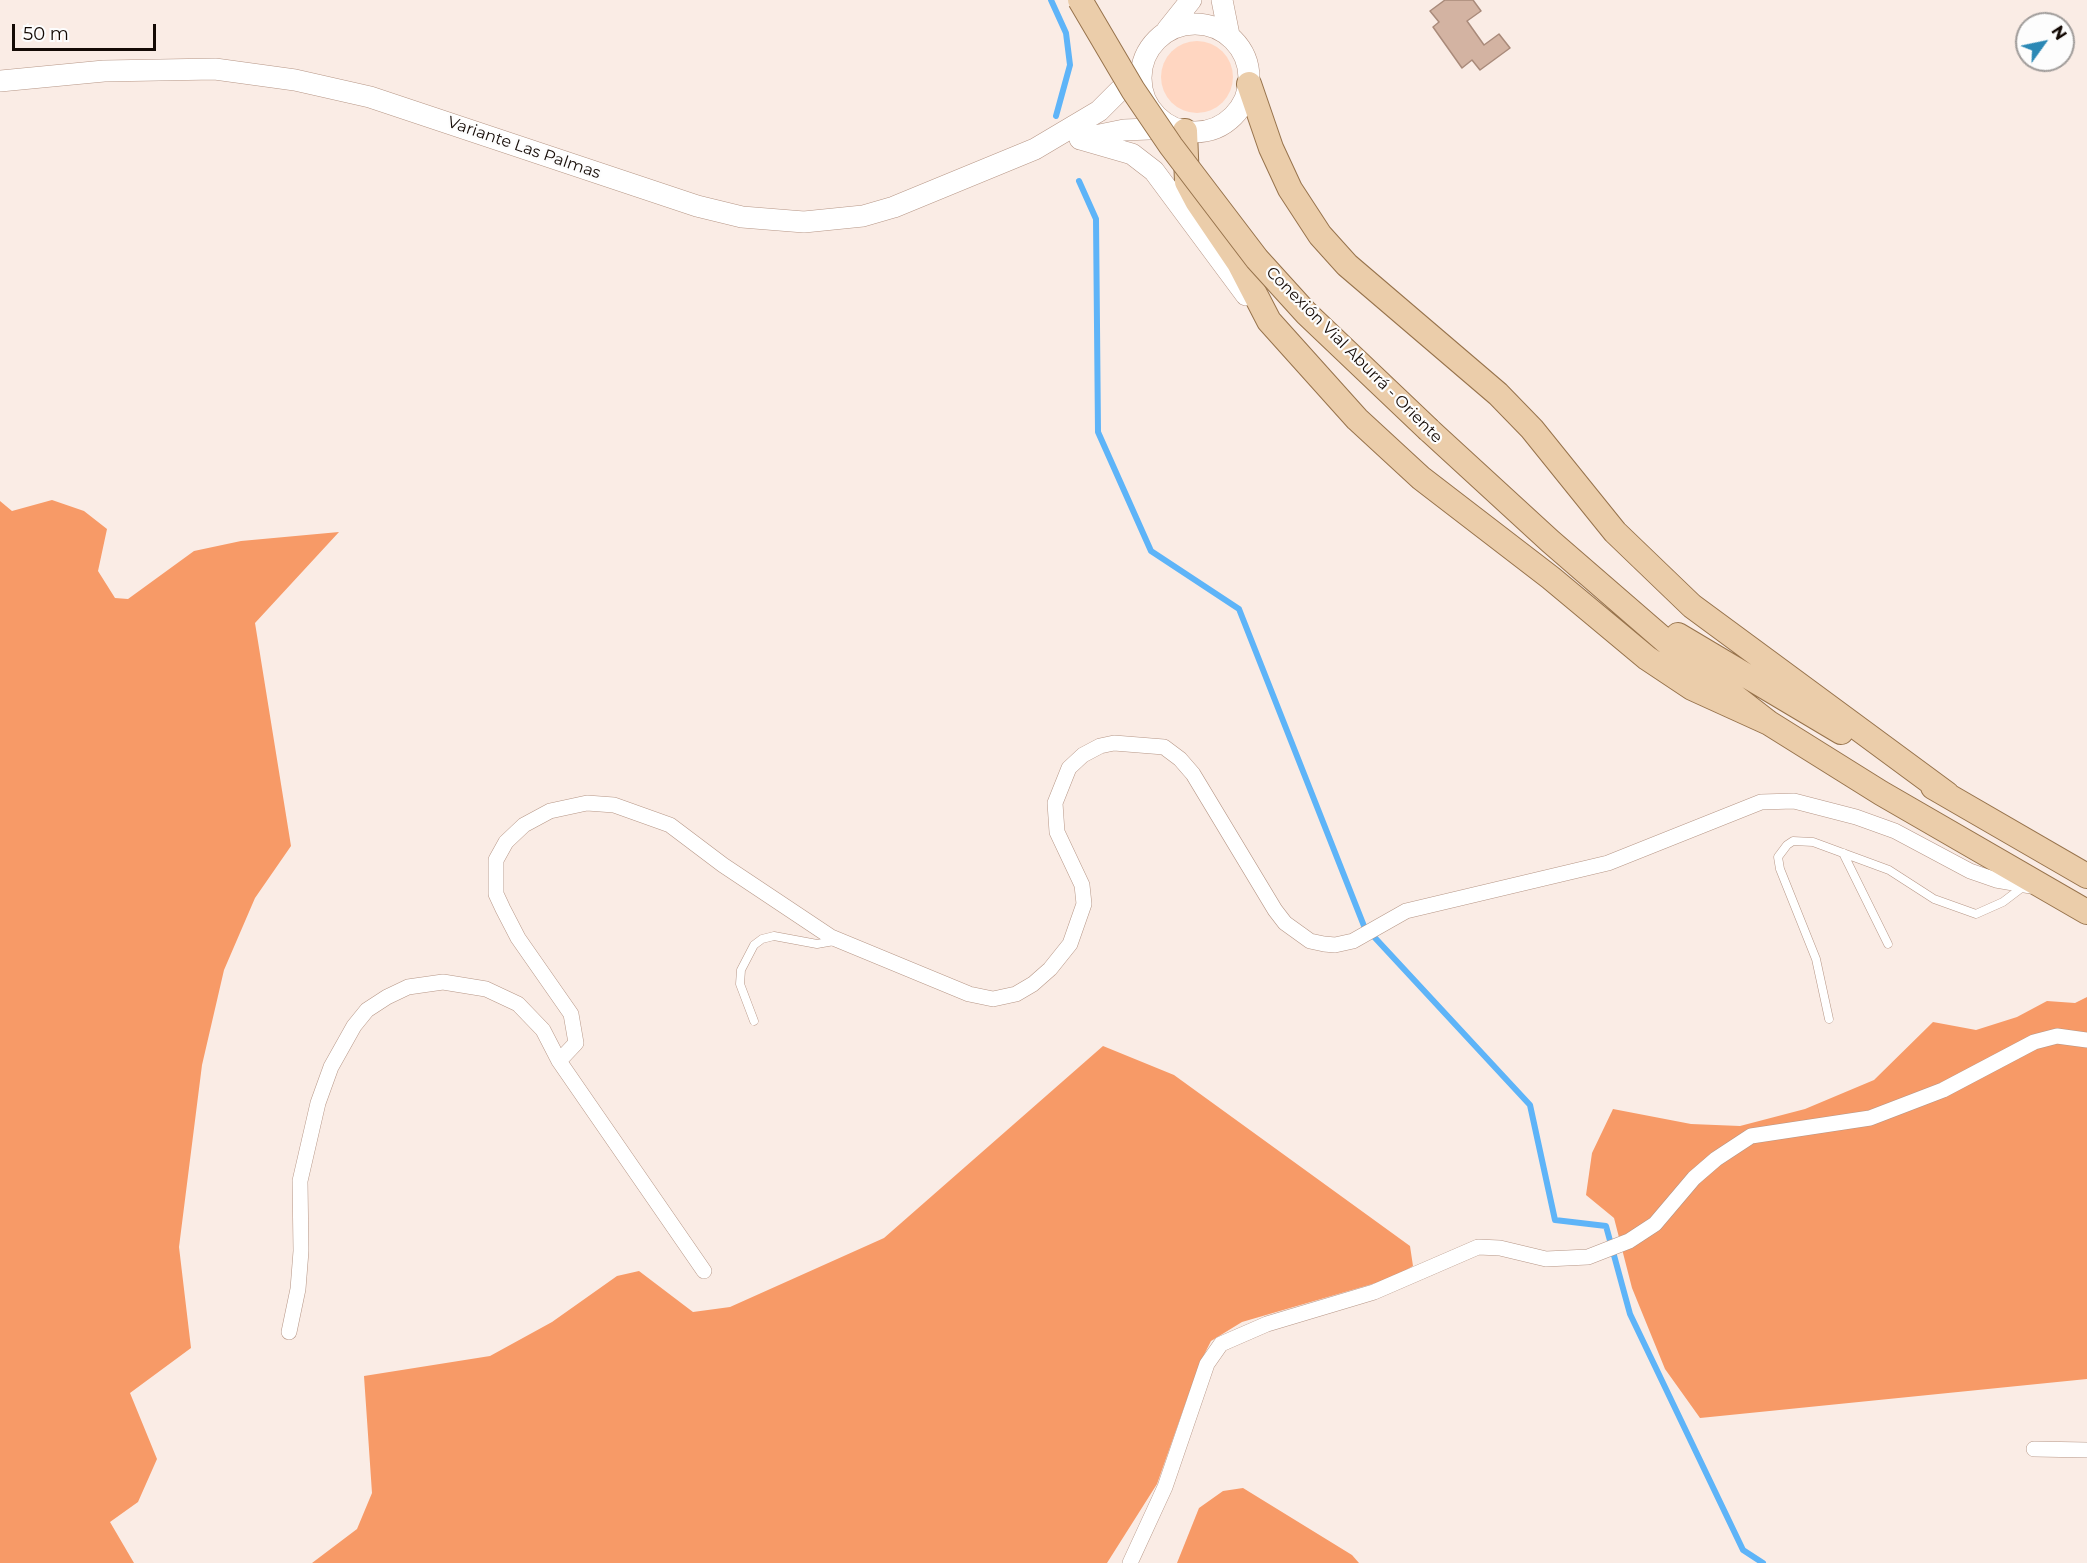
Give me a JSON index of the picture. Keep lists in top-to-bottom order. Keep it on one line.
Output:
{"streets":{"main road":["Variante Las Palmas","Conexión Vial Aburrá - Oriente"]},"scale_bar":"50 m","north":"top right"}
